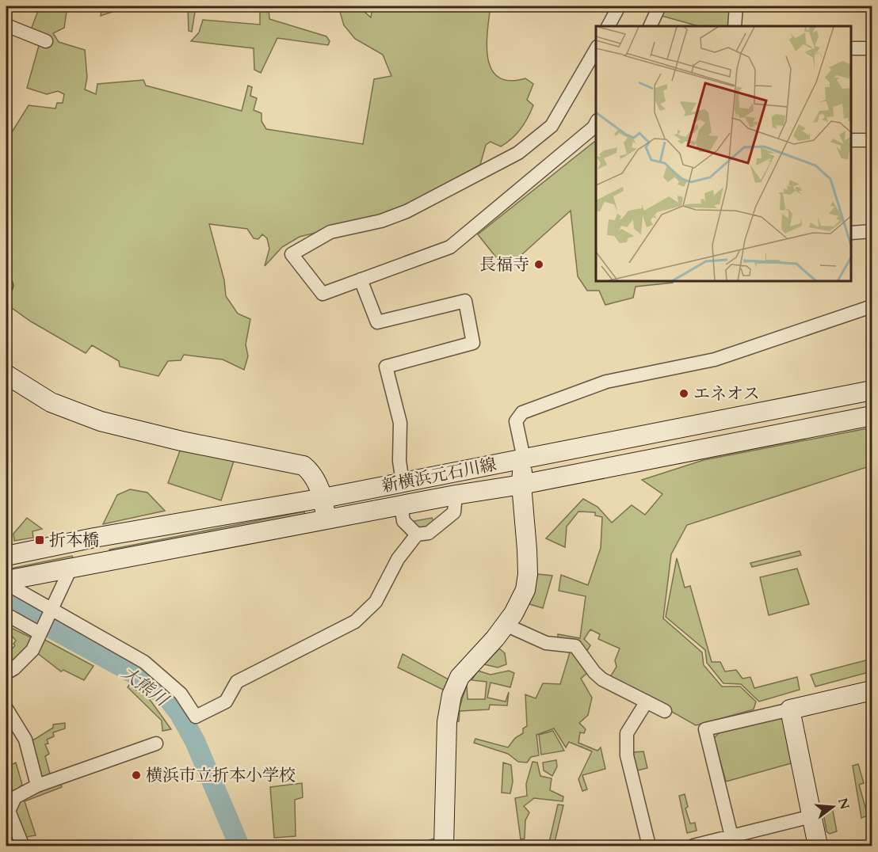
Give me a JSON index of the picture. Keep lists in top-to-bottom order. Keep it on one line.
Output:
{"streets":{"street":["新横浜元石川線"]},"water":["大熊川"],"places":{"other":["長福寺","エネオス","横浜市立折本小学校"],"transit":["折本橋"]},"north":"right"}
